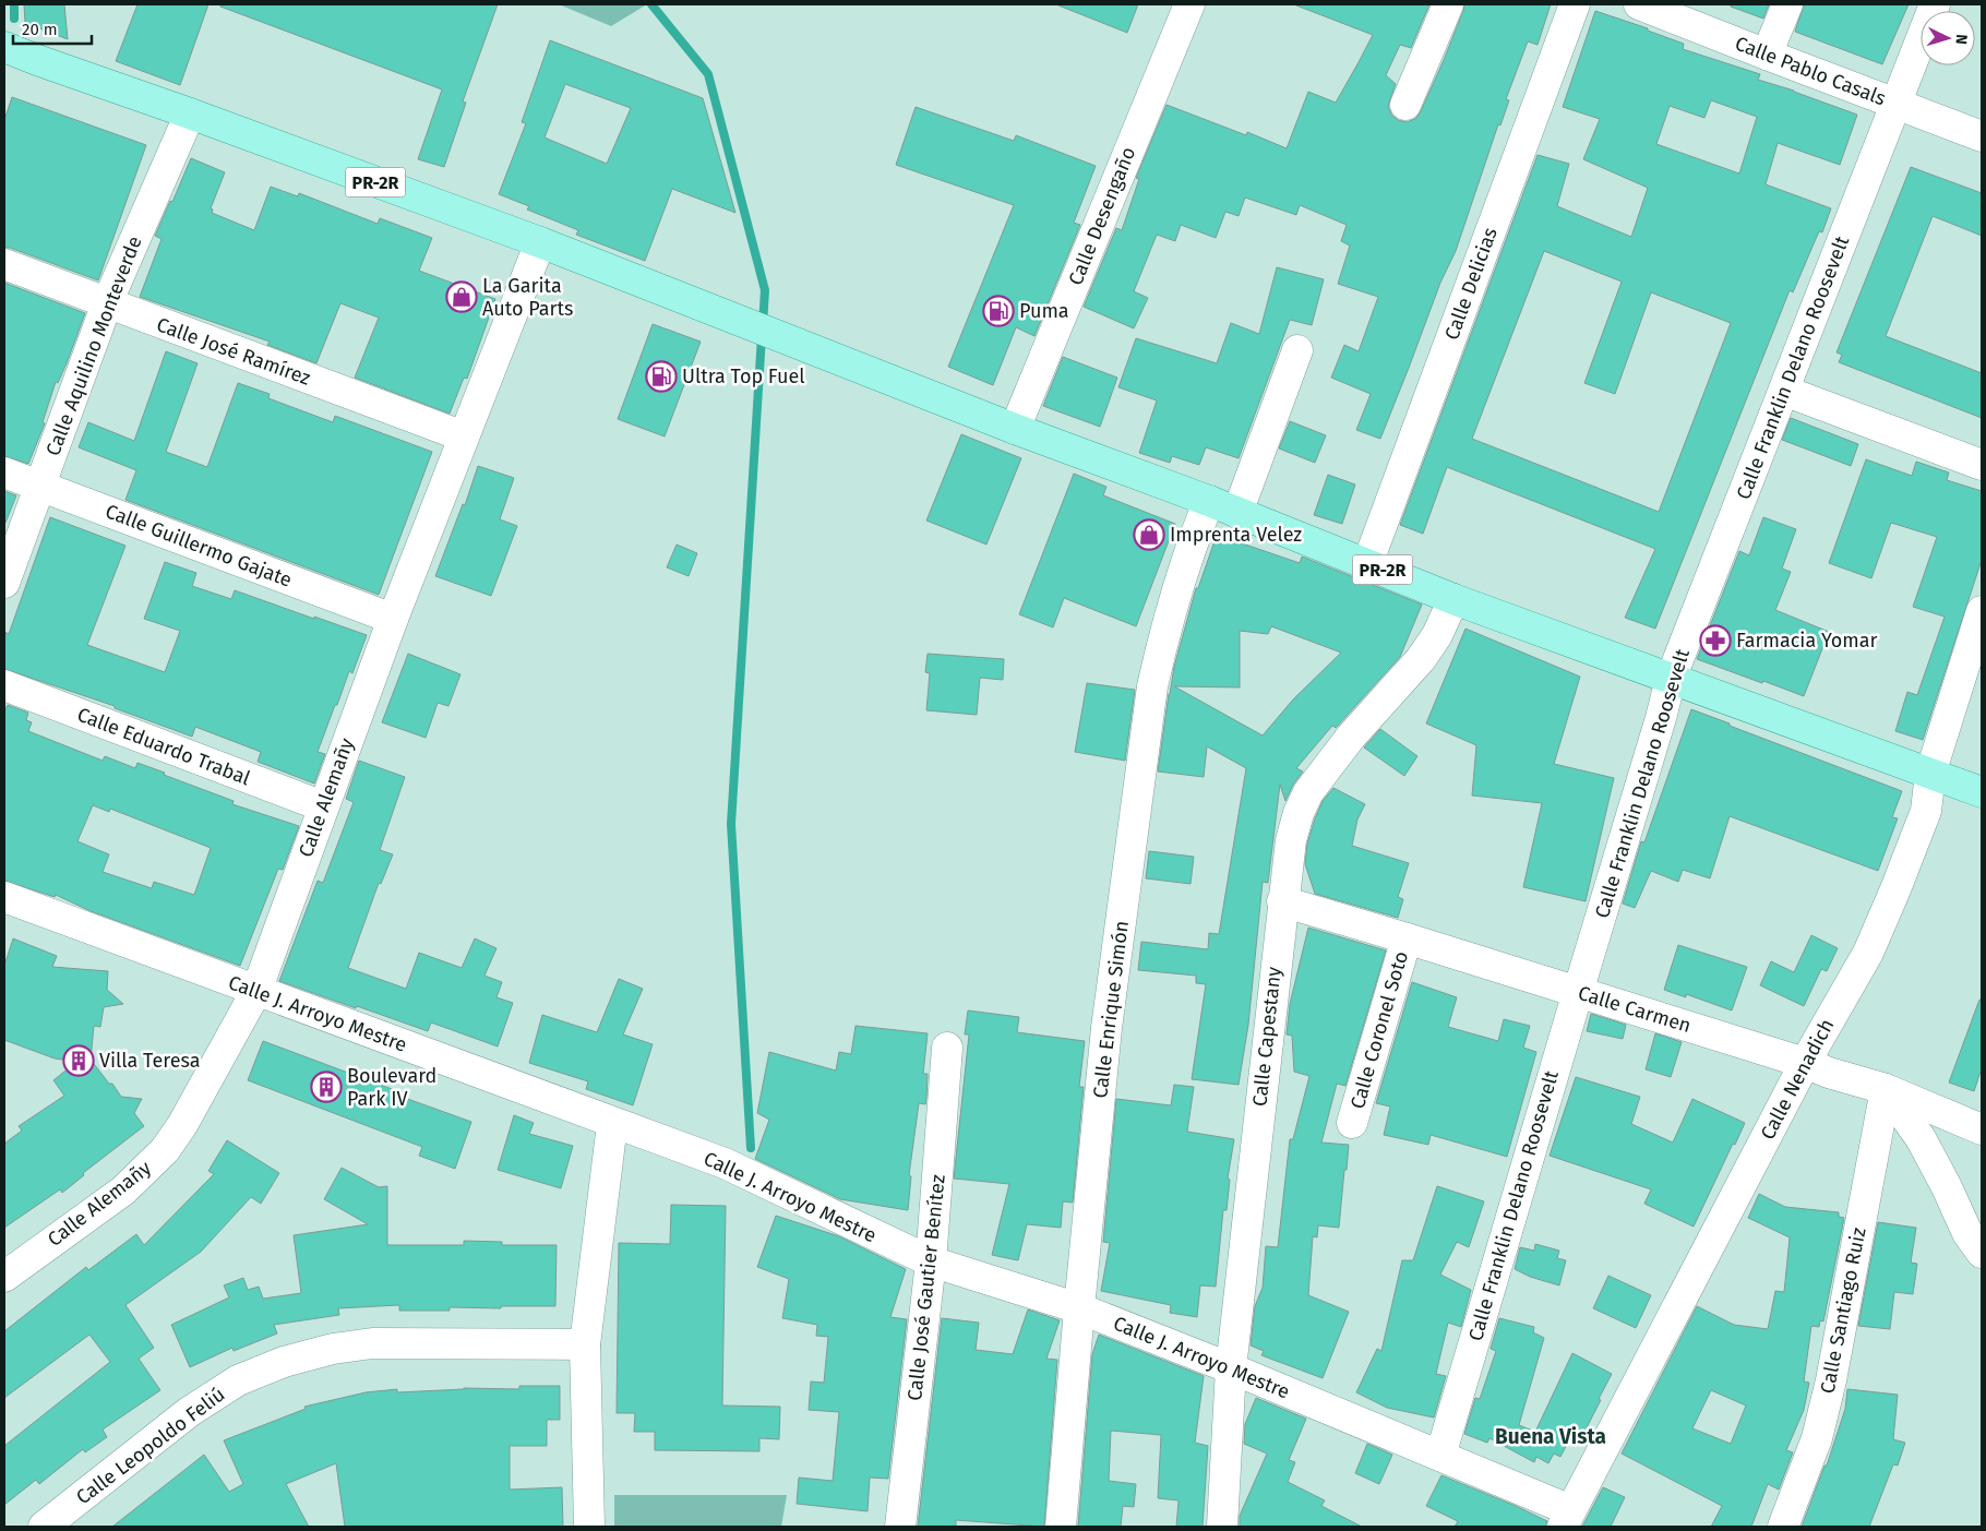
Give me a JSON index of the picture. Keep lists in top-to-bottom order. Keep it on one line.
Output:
{"streets":{"main road":["PR-2R"],"street":["Calle Pablo Casals","Calle Desengaño","Calle Delicias","Calle Aquilino Monteverde","Calle José Ramírez","Calle Franklin Delano Roosevelt","Calle Guillermo Gajate","Calle Eduardo Trabal","Calle Alemañy","Calle Enrique Simón","Calle Carmen","Calle J. Arroyo Mestre","Calle Coronel Soto","Calle Capestany","Calle Nenadich","Calle José Gautier Benítez","Calle Santiago Ruiz","Calle Leopoldo Feliú"]},"crossings":[["Calle Pablo Casals","Calle Franklin Delano Roosevelt"],["PR-2R","Calle Desengaño"],["PR-2R","Calle Delicias"],["PR-2R","Calle Aquilino Monteverde"],["PR-2R","Calle Franklin Delano Roosevelt"],["PR-2R","Calle Alemañy"],["PR-2R","Calle Enrique Simón"],["PR-2R","Calle Capestany"],["PR-2R","Calle Nenadich"],["Calle Aquilino Monteverde","Calle José Ramírez"],["Calle Aquilino Monteverde","Calle Guillermo Gajate"],["Calle José Ramírez","Calle Alemañy"],["Calle Franklin Delano Roosevelt","Calle Carmen"],["Calle Franklin Delano Roosevelt","Calle J. Arroyo Mestre"],["Calle Guillermo Gajate","Calle Alemañy"],["Calle Eduardo Trabal","Calle Alemañy"],["Calle Alemañy","Calle J. Arroyo Mestre"],["Calle Enrique Simón","Calle J. Arroyo Mestre"],["Calle Carmen","Calle Coronel Soto"],["Calle Carmen","Calle Capestany"],["Calle Carmen","Calle Nenadich"],["Calle Carmen","Calle Santiago Ruiz"],["Calle J. Arroyo Mestre","Calle Capestany"],["Calle J. Arroyo Mestre","Calle Nenadich"],["Calle J. Arroyo Mestre","Calle José Gautier Benítez"]],"districts":["Buena Vista"],"places":{"shop":["La Garita Auto Parts","Imprenta Velez"],"fuel station":["Puma","Ultra Top Fuel"],"pharmacy":["Farmacia Yomar"],"building":["Villa Teresa","Boulevard Park IV"]},"scale_bar":"20 m","north":"right"}
